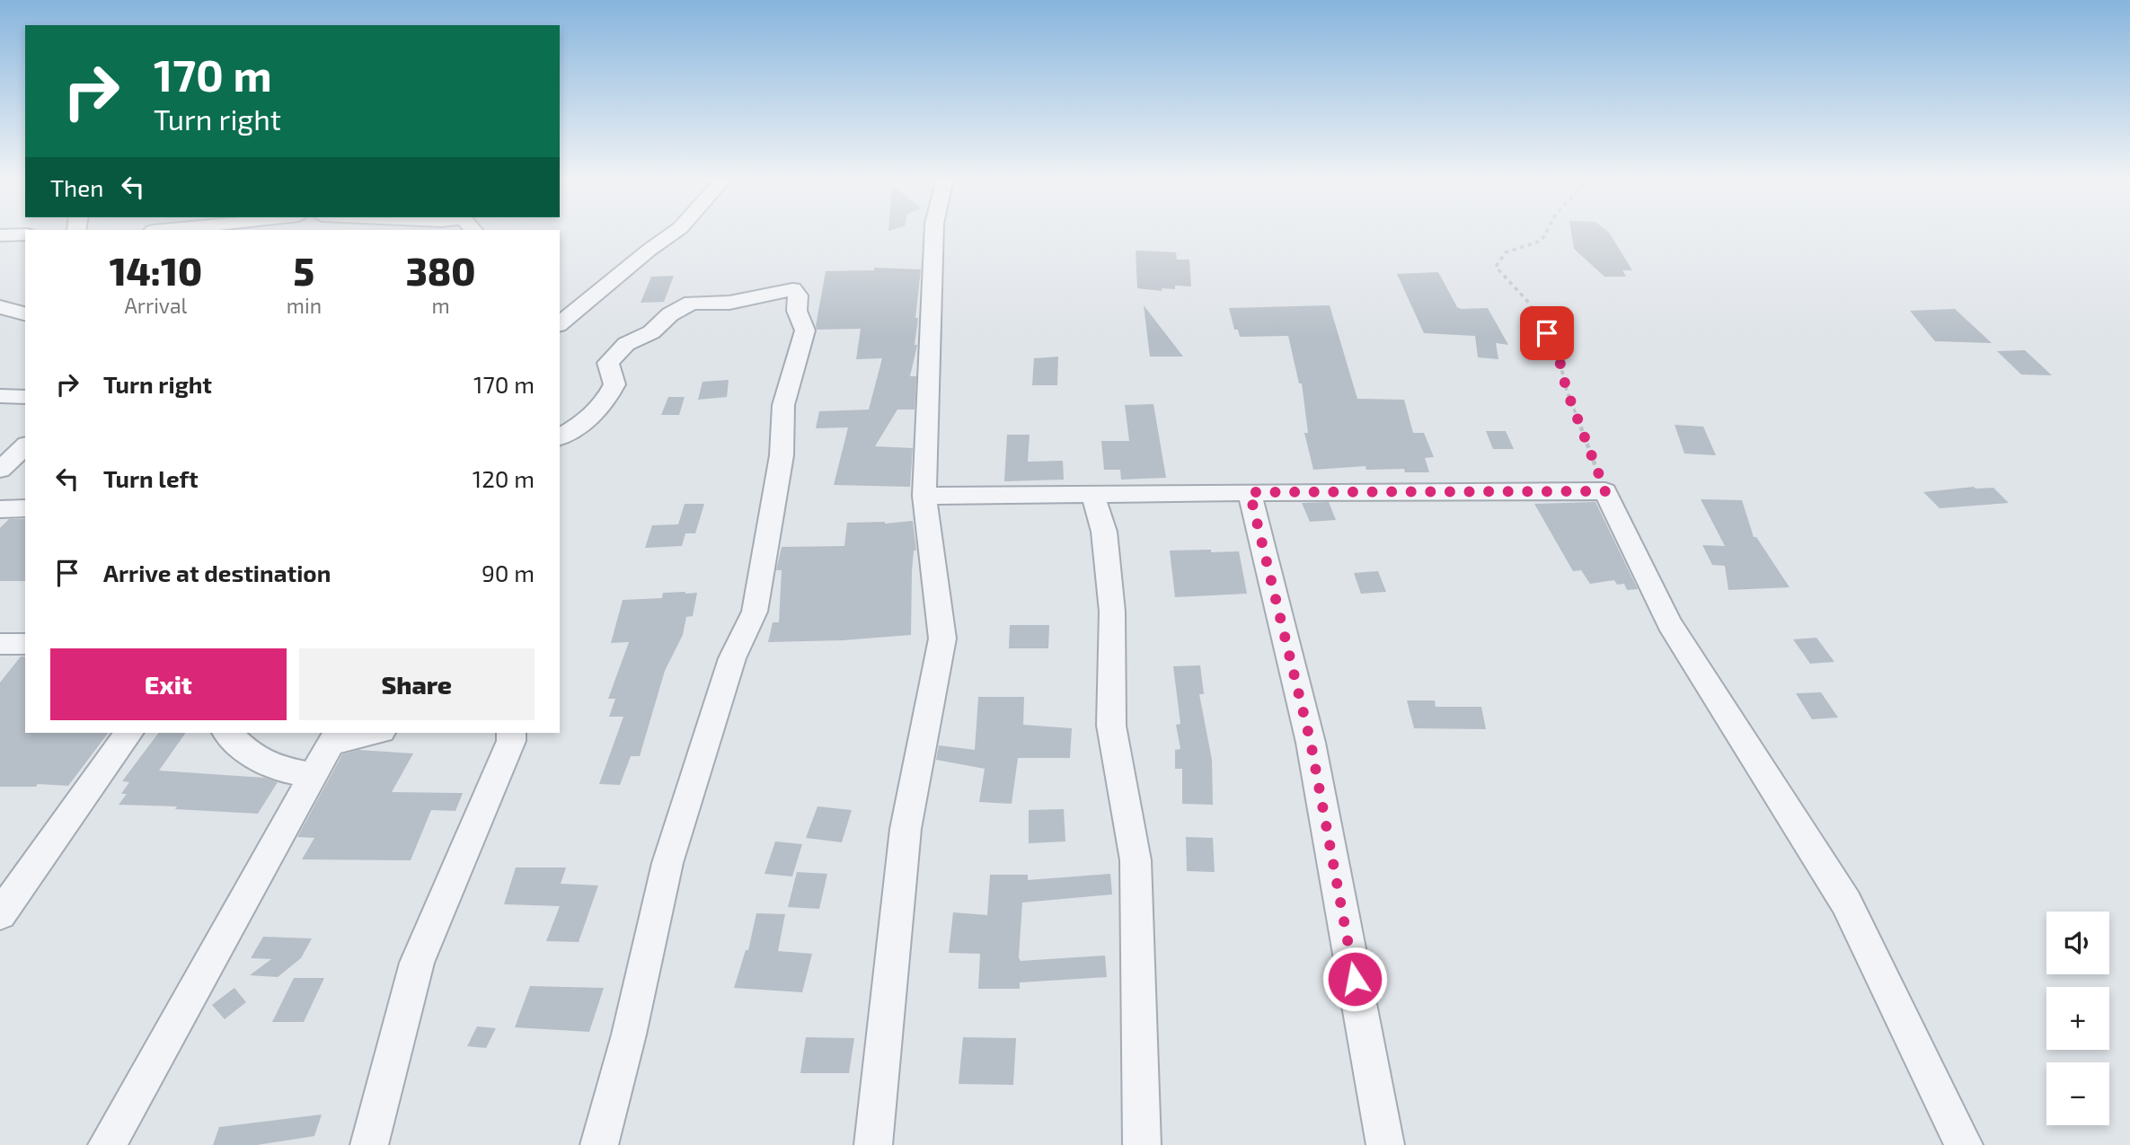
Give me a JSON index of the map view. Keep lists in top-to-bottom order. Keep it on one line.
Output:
{"page":{"turn":["170 m","Turn right"],"then":"Then","eta":["14:10","Arrival","5","min","380","m"],"list":[{"name":"Turn right","value":"170 m"},{"name":"Turn left","value":"120 m"},{"name":"Arrive at destination","value":"90 m"}],"buttons":["Exit","Share"],"map_buttons":["+","−"]}}
